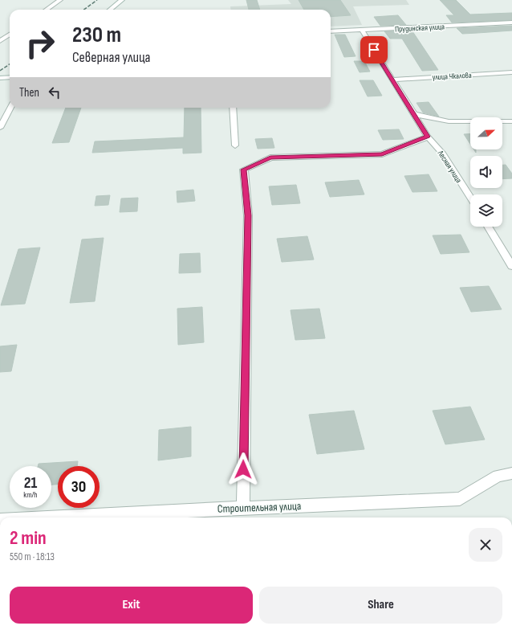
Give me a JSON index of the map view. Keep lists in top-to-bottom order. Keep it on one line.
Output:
{"streets":{"street":["Прудинская улица","улица Чкалова","Лесная улица","Строительная улица"]},"crossings":[["Прудинская улица","Лесная улица"],["улица Чкалова","Лесная улица"]],"north":"right","page":{"turn":["230 m","Северная улица"],"then":"Then","speed":"21 km/h","limit":"30","heading":["2 min","550 m · 18:13"],"buttons":["Exit","Share"]}}
